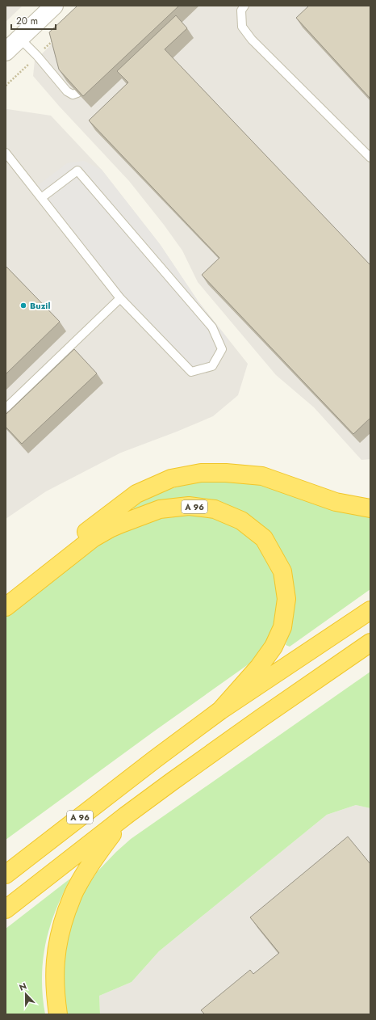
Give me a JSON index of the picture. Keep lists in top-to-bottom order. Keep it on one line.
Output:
{"streets":{"highway":["A 96"]},"places":["Buzil"],"scale_bar":"20 m","north":"top"}
